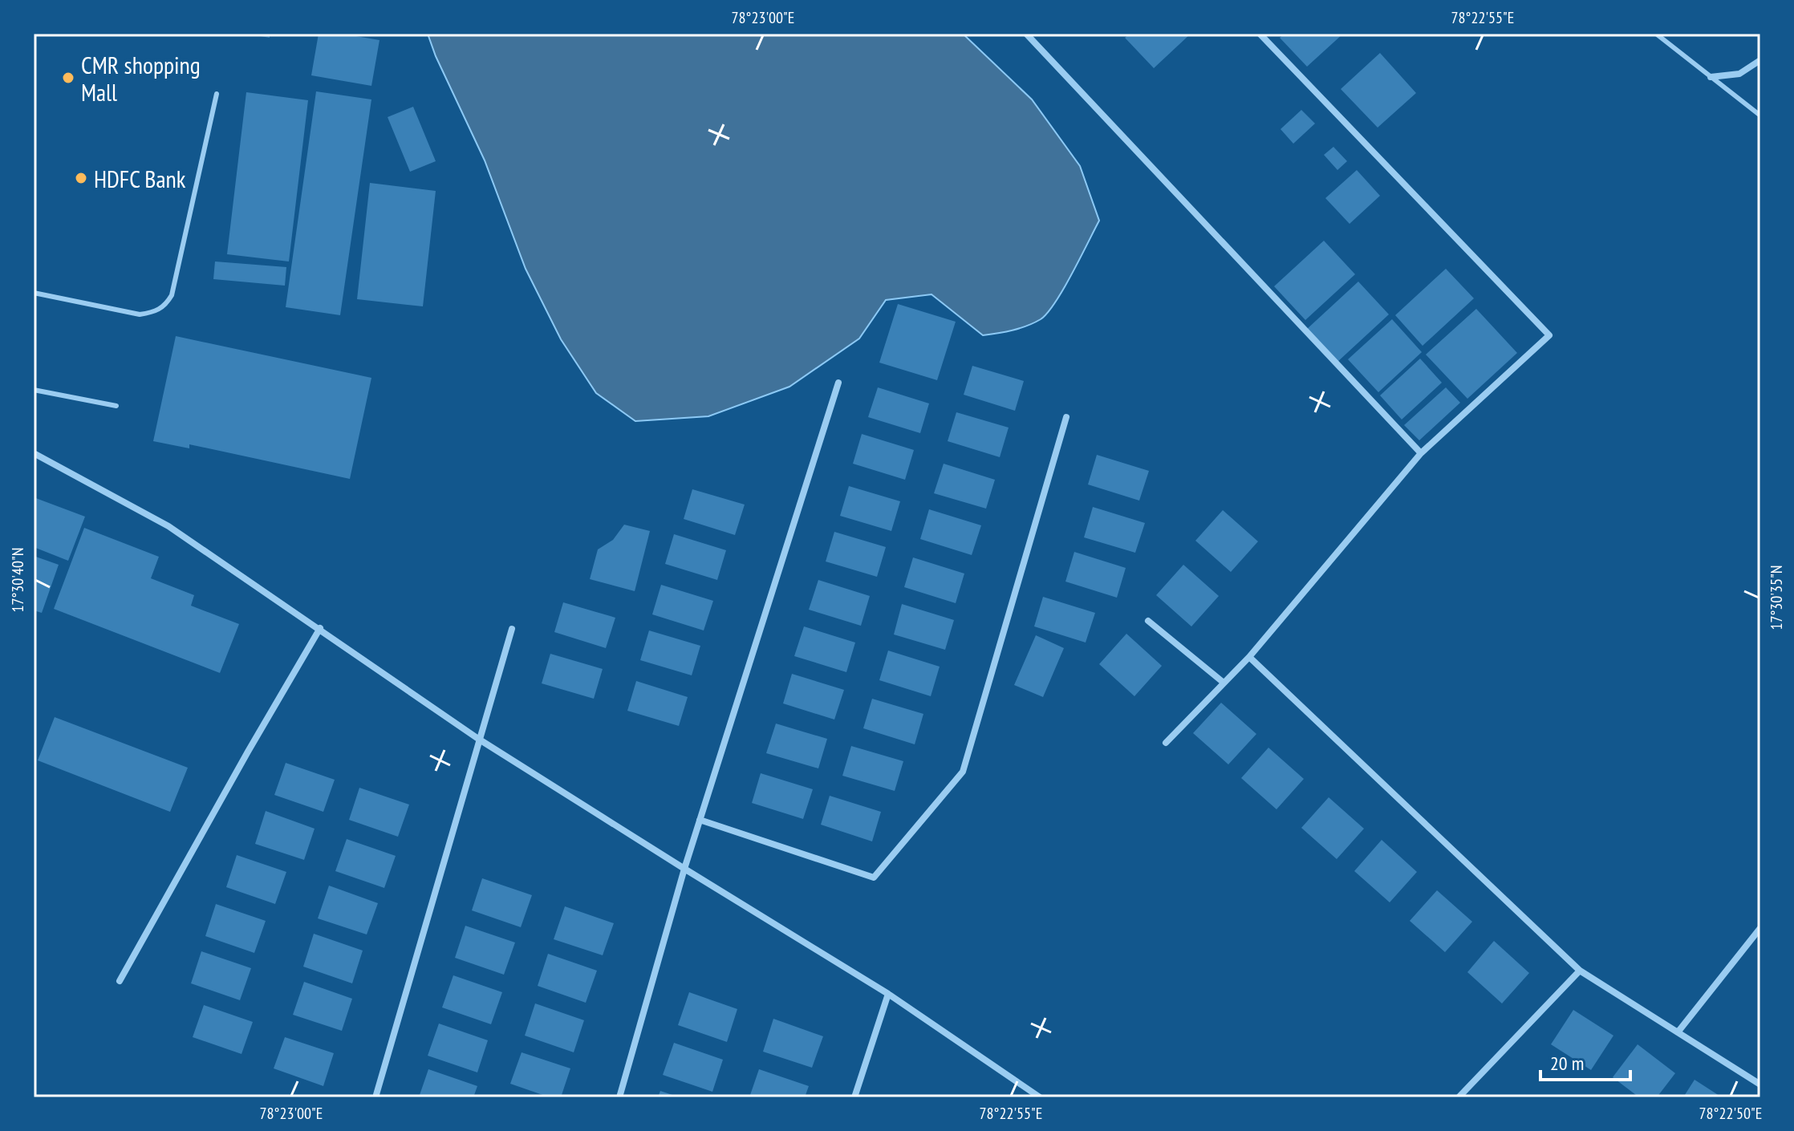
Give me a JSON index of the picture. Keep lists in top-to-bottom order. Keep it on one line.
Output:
{"places":["CMR shopping Mall","HDFC Bank"],"scale_bar":"20 m","coordinates":["78°23'00\"E","78°22'55\"E","17°30'40\"N","17°30'35\"N","78°22'50\"E"]}
